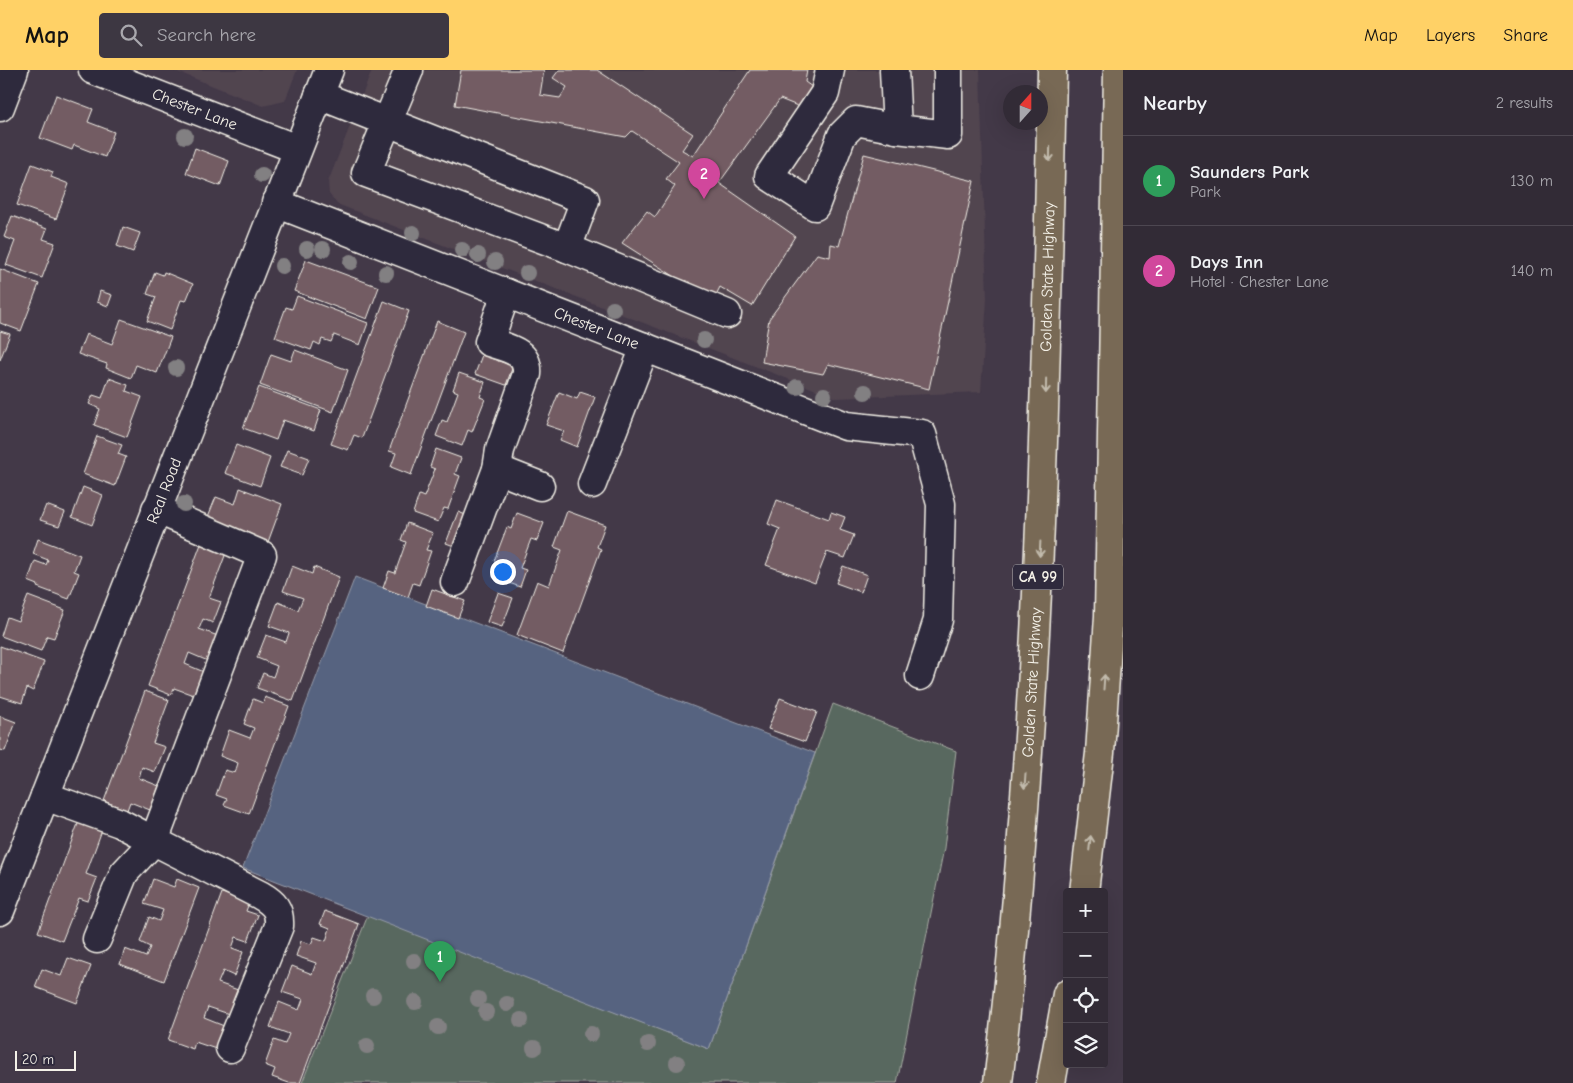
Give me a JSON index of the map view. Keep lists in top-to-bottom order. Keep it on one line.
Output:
{"streets":{"highway":["Golden State Highway","CA 99"],"street":["Chester Lane","Real Road"]},"crossings":[["Chester Lane","Real Road"]],"scale_bar":"20 m","north":"top","page":{"header":"Map","search":"Search here","nav":["Map","Layers","Share"],"heading":["Nearby","2 results"],"list":[{"mark":"1","name":"Saunders Park","note":"Park","value":"130 m"},{"mark":"2","name":"Days Inn","note":"Hotel · Chester Lane","value":"140 m"}],"pins":["2","1"],"map_buttons":["+","−"],"scale":"20 m"}}
